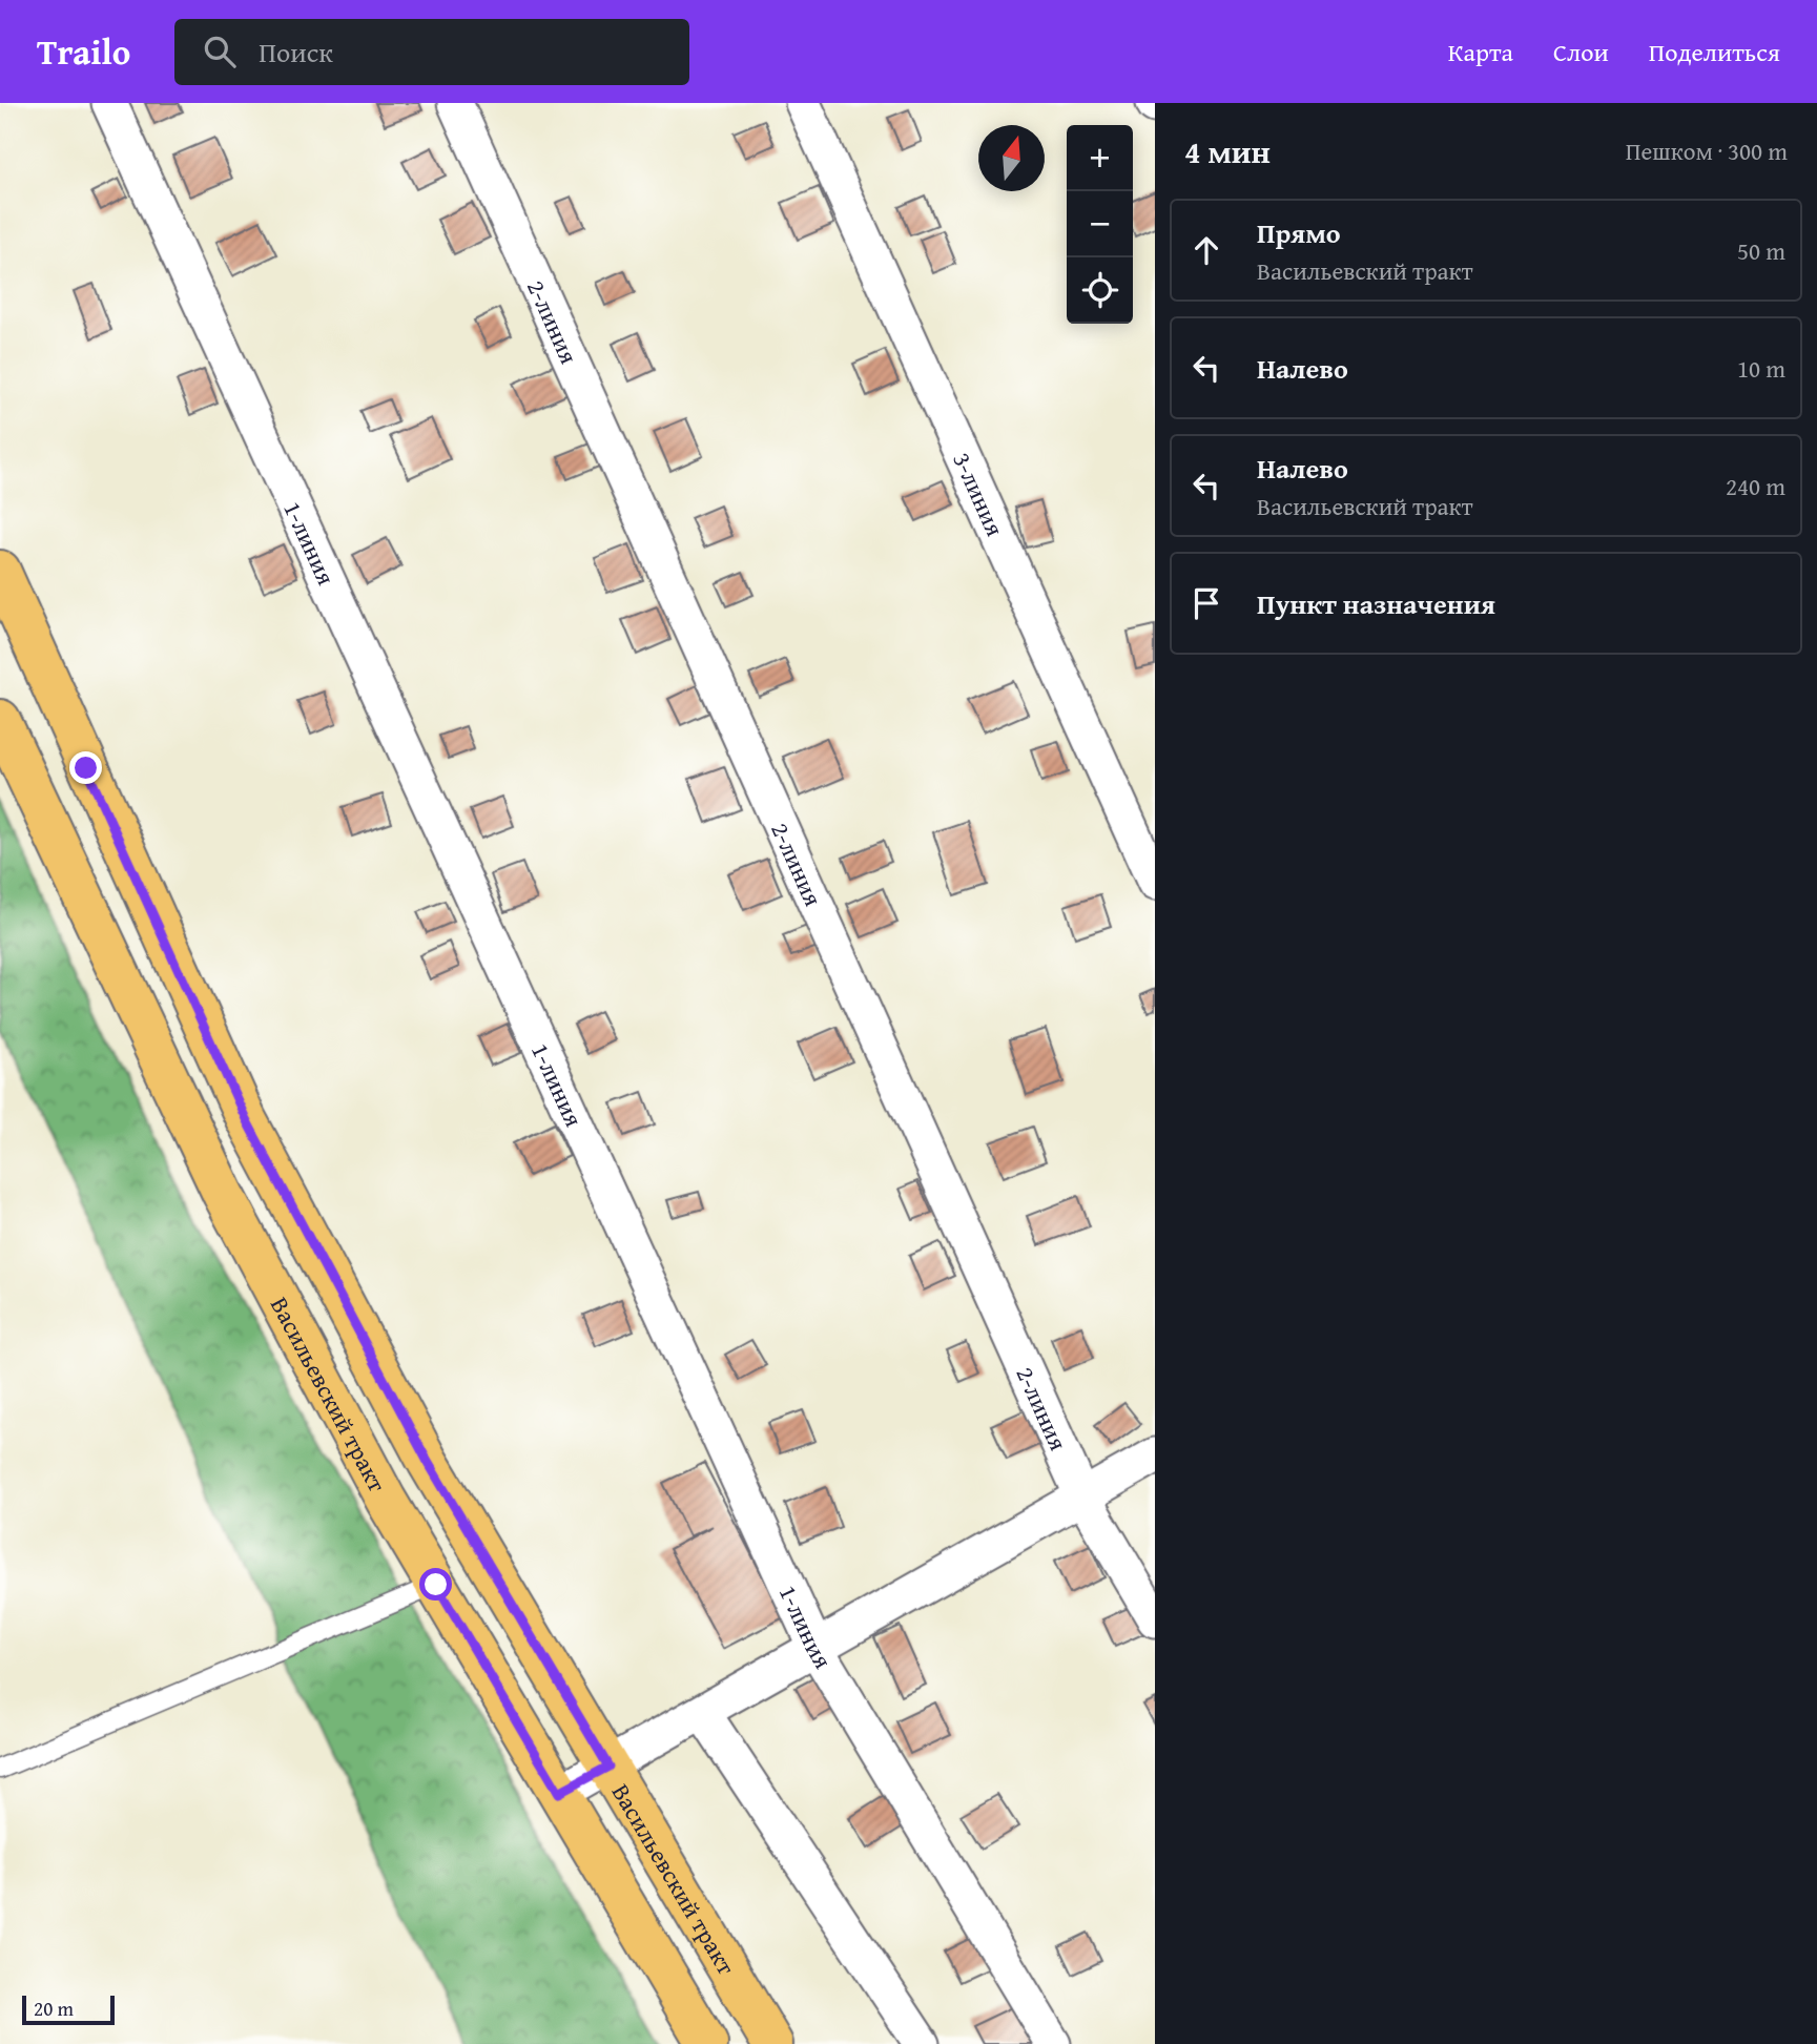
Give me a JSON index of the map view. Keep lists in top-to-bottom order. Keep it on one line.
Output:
{"streets":{"main road":["Васильевский тракт"],"street":["2-линия","3-линия","1-линия"]},"scale_bar":"20 m","north":"top","page":{"header":"Trailo","search":"Поиск","nav":["Карта","Слои","Поделиться"],"heading":["4 мин","Пешком · 300 m"],"map_buttons":["+","−"],"list":[["Прямо","Васильевский тракт","50 m"],["Налево","10 m"],["Налево","Васильевский тракт","240 m"],"Пункт назначения"],"scale":"20 m"}}
